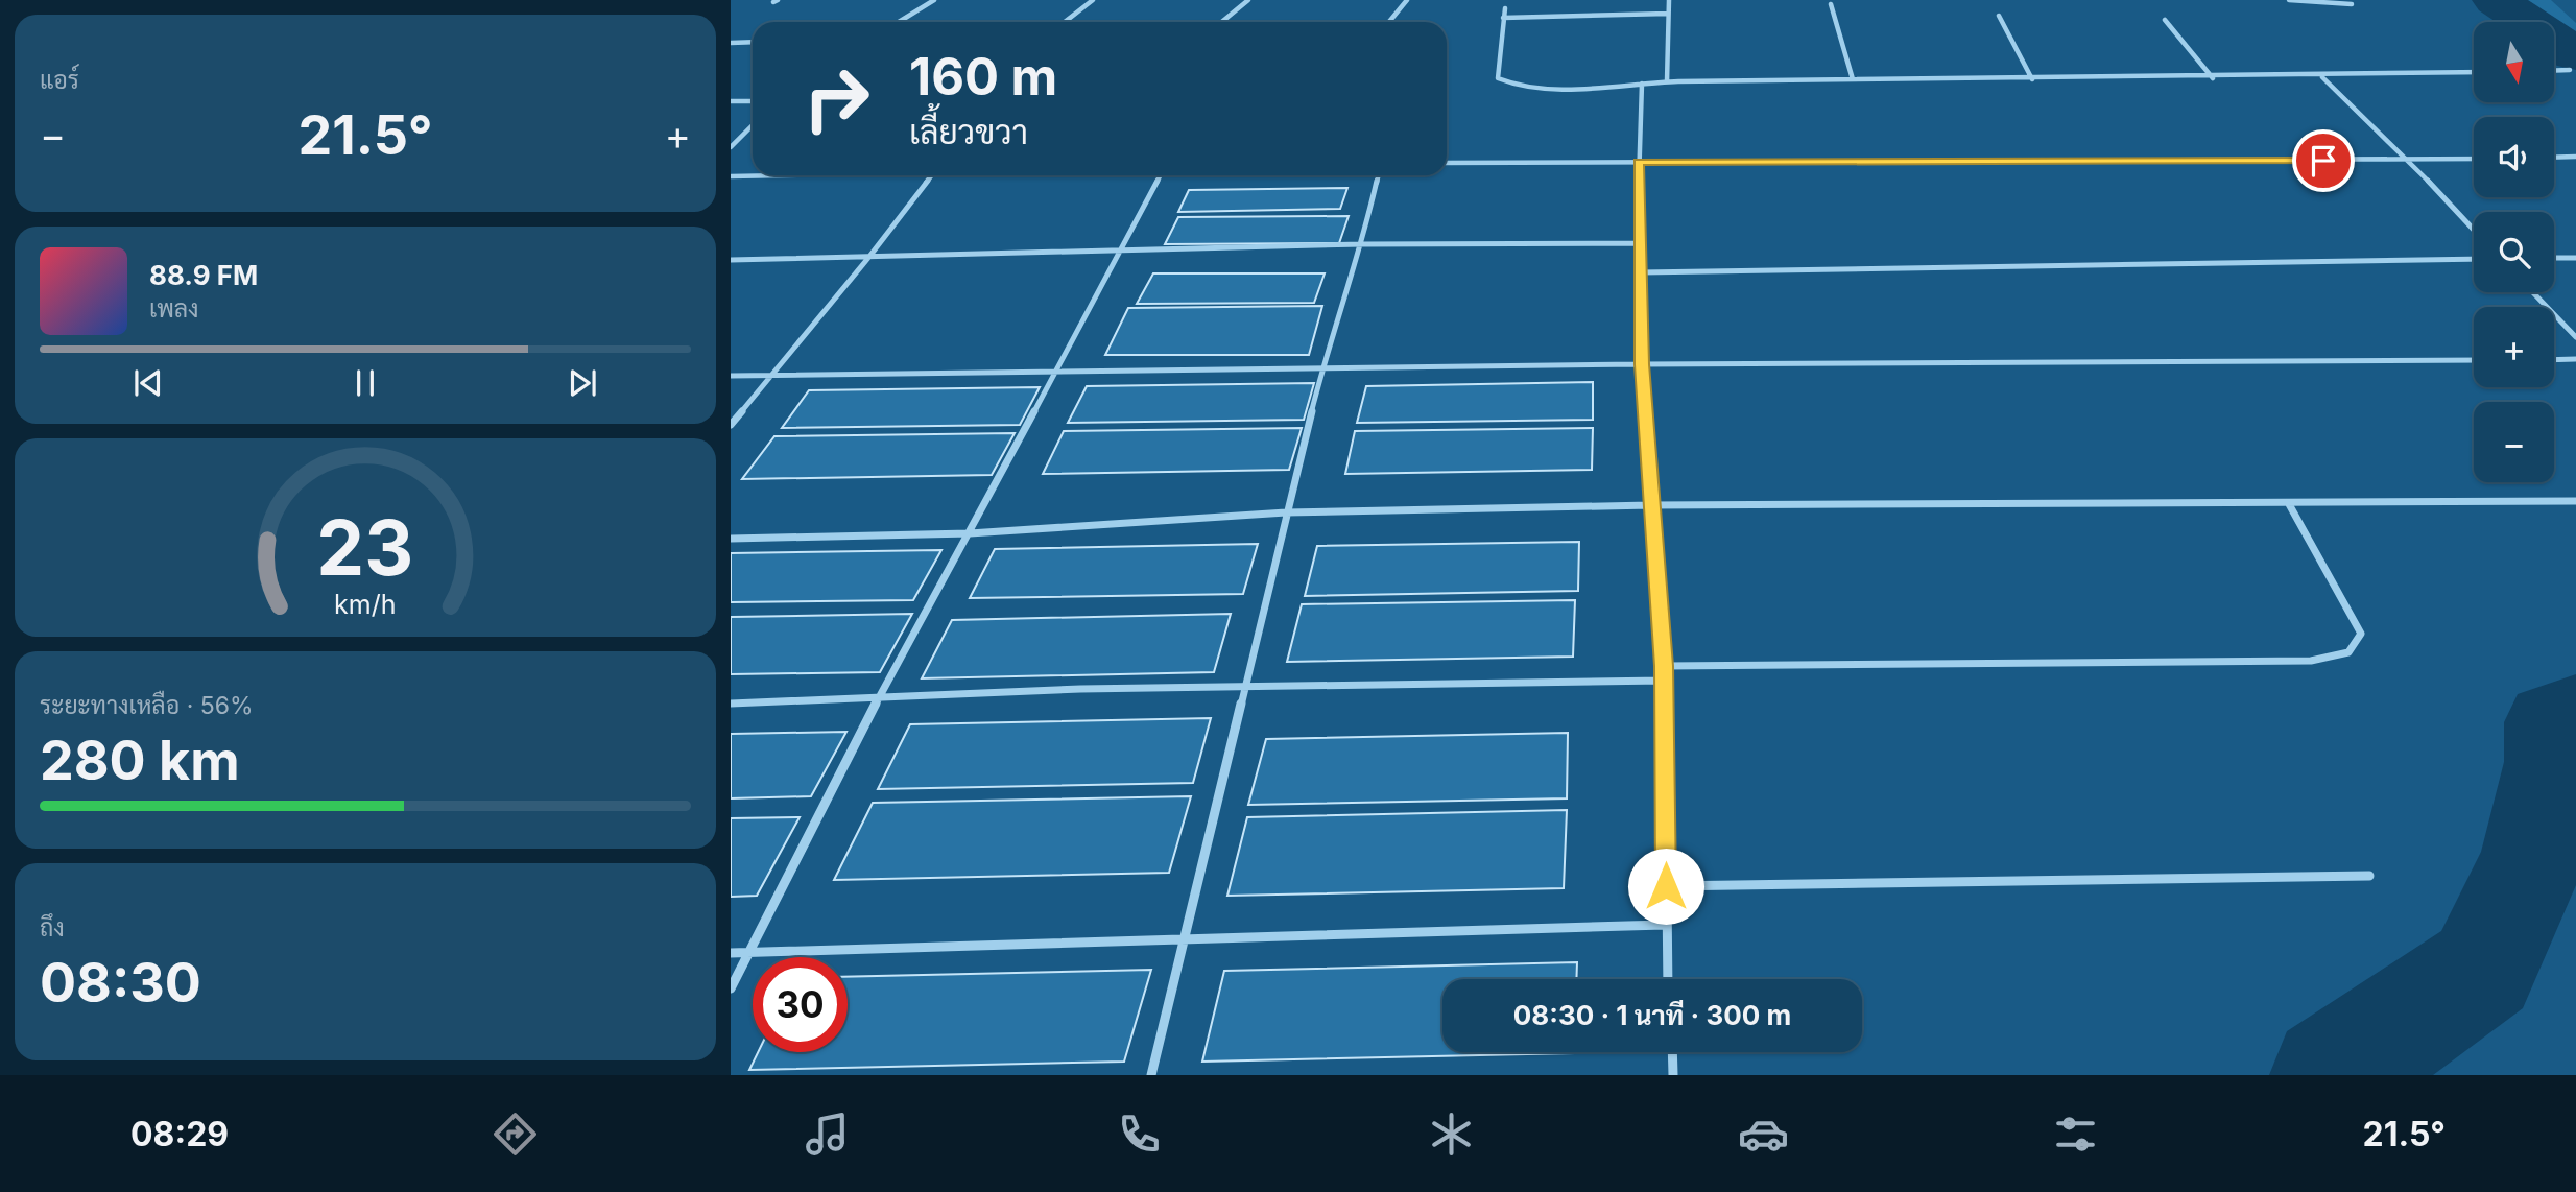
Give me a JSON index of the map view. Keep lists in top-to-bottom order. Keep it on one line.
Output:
{"north":"bottom","page":{"tile":["แอร์",["ระยะทางเหลือ · 56%","280 km"],["ถึง","08:30"]],"map_buttons":["+","−"],"turn":["160 m","เลี้ยวขวา"],"heat":["−","21.5°","+"],"song":["88.9 FM","เพลง"],"limit":"30","trip":"08:30 · 1 นาที · 300 m","tabs":["08:29","21.5°"],"gauge":["23","km/h"]}}
